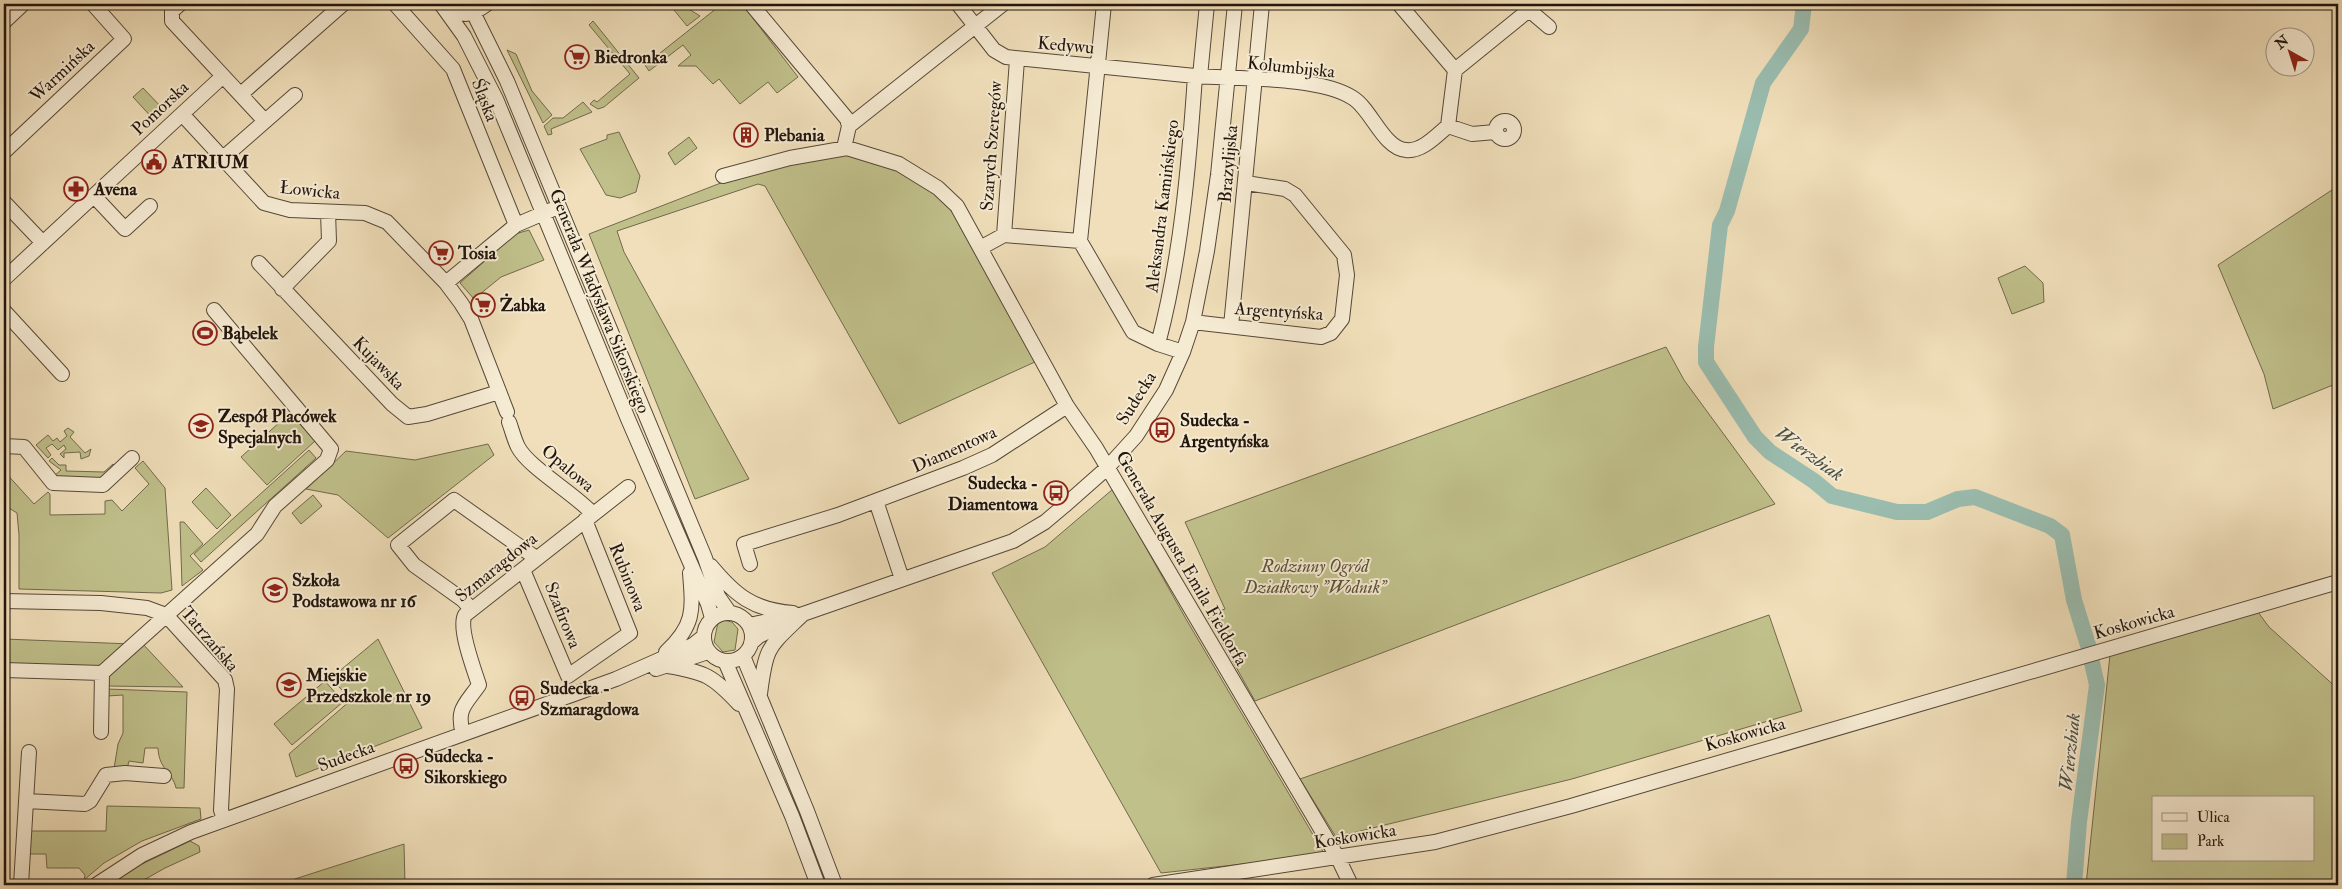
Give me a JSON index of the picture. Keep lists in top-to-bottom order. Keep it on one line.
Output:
{"streets":{"street":["Kedywu","Kolumbijska","Warmińska","Śląska","Pomorska","Szarych Szeregów","Brazylijska","Łowicka","Aleksandra Kamińskiego","Generała Władysława Sikorskiego","Argentyńska","Kujawska","Sudecka","Diamentowa","Opalowa","Generała Augusta Emila Fieldorfa","Szmaragdowa","Rubinowa","Szafirowa","Koskowicka","Tatrzańska"]},"crossings":[["Kedywu","Szarych Szeregów"],["Kedywu","Aleksandra Kamińskiego"],["Kolumbijska","Brazylijska"],["Kolumbijska","Sudecka"],["Pomorska","Łowicka"],["Szarych Szeregów","Generała Augusta Emila Fieldorfa"],["Brazylijska","Argentyńska"],["Łowicka","Kujawska"],["Łowicka","Opalowa"],["Generała Władysława Sikorskiego","Sudecka"],["Argentyńska","Sudecka"],["Kujawska","Opalowa"],["Sudecka","Generała Augusta Emila Fieldorfa"],["Sudecka","Szmaragdowa"],["Sudecka","Tatrzańska"],["Diamentowa","Generała Augusta Emila Fieldorfa"],["Opalowa","Szmaragdowa"],["Opalowa","Rubinowa"],["Generała Augusta Emila Fieldorfa","Koskowicka"],["Szmaragdowa","Rubinowa"],["Szmaragdowa","Szafirowa"],["Rubinowa","Szafirowa"]],"water":["Wierzbiak"],"parks":["Rodzinny Ogród Działkowy \"Wodnik\""],"places":{"supermarket":["Biedronka","Tosia","Żabka"],"building":["Plebania"],"public building":["ATRIUM"],"pharmacy":["Avena"],"sports":["Bąbelek"],"school or university":["Zespół Placówek Specjalnych","Szkoła Podstawowa nr 16","Miejskie Przedszkole nr 19"],"bus stop":["Sudecka - Argentyńska","Sudecka - Diamentowa","Sudecka - Szmaragdowa","Sudecka - Sikorskiego"]},"legend":["Ulica","Park"],"north":"top left"}
